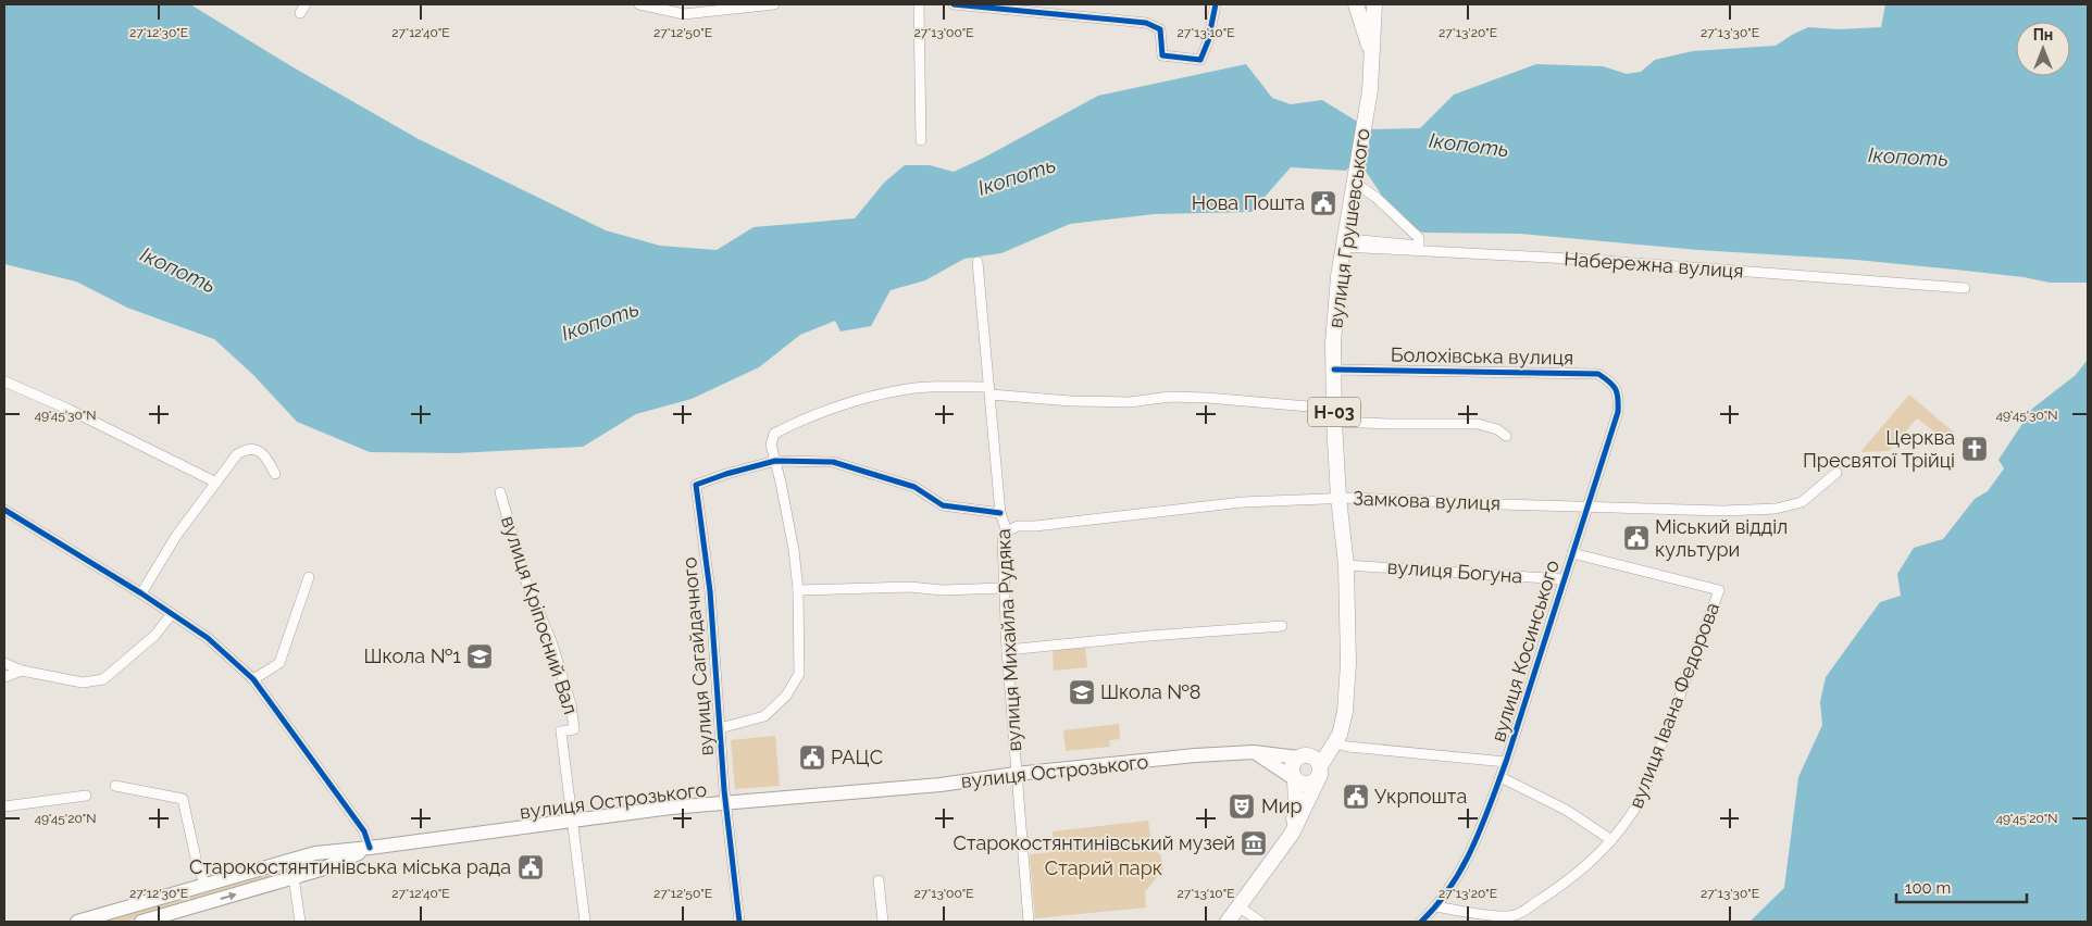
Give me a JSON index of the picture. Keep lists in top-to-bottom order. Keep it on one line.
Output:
{"streets":{"main road":["вулиця Грушевського","Н-03","вулиця Острозького"],"street":["Набережна вулиця","Болохівська вулиця","Замкова вулиця","вулиця Богуна","вулиця Кріпосний Вал","вулиця Михайла Рудяка","вулиця Косинського","вулиця Сагайдачного","вулиця Івана Федорова"]},"crossings":[["вулиця Грушевського","Набережна вулиця"],["вулиця Грушевського","Болохівська вулиця"],["вулиця Грушевського","Н-03"],["вулиця Грушевського","Замкова вулиця"],["вулиця Грушевського","вулиця Богуна"],["вулиця Грушевського","вулиця Острозького"],["Болохівська вулиця","вулиця Косинського"],["Н-03","вулиця Острозького"],["Замкова вулиця","вулиця Михайла Рудяка"],["Замкова вулиця","вулиця Косинського"],["вулиця Богуна","вулиця Косинського"],["вулиця Кріпосний Вал","вулиця Острозького"],["вулиця Михайла Рудяка","вулиця Острозького"],["вулиця Косинського","вулиця Івана Федорова"],["вулиця Сагайдачного","вулиця Острозького"]],"water":["Ікопоть"],"parks":["Старий парк"],"places":{"public building":["Нова Пошта","Міський відділ культури","РАЦС","Укрпошта","Старокостянтинівська міська рада"],"church":["Церква Пресвятої Трійці"],"school or university":["Школа №1","Школа №8"],"theatre":["Мир"],"museum":["Старокостянтинівський музей"]},"scale_bar":"100 m","north":"top","coordinates":["27°12'30\"E","27°12'40\"E","27°12'50\"E","27°13'00\"E","27°13'10\"E","27°13'20\"E","27°13'30\"E","49°45'30\"N","49°45'20\"N"]}
